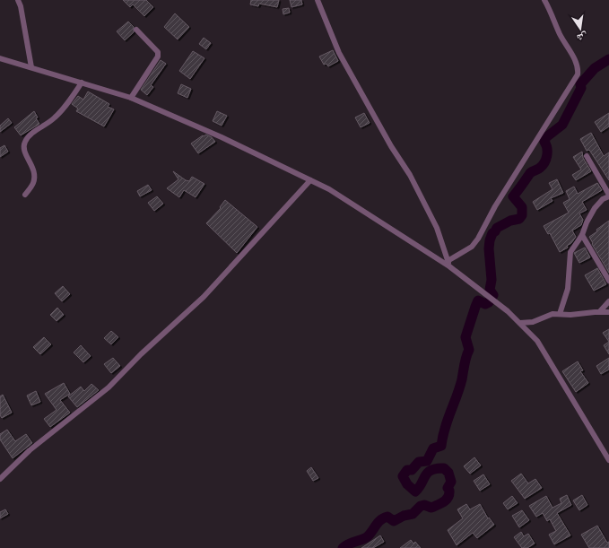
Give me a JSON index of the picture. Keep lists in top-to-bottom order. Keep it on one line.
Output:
{"north":"bottom"}
